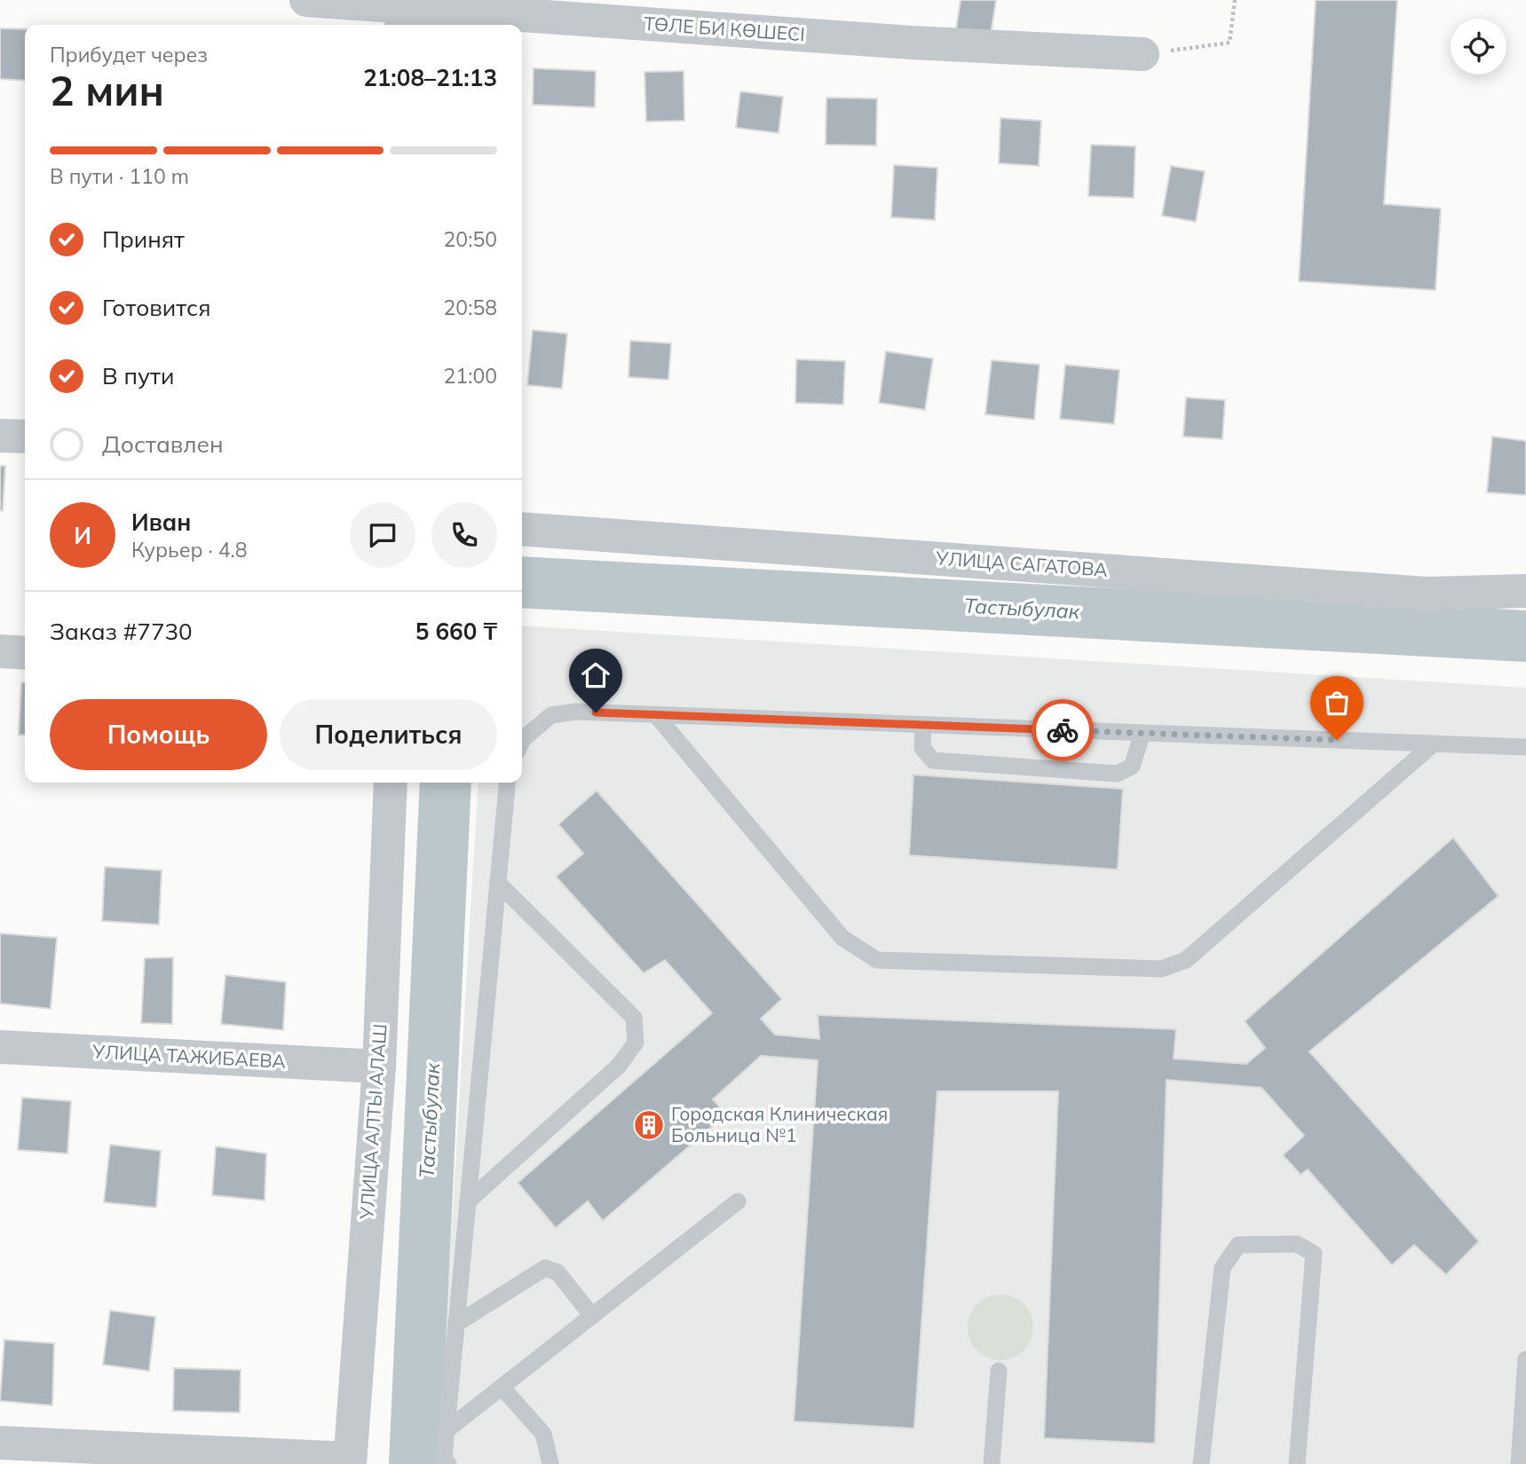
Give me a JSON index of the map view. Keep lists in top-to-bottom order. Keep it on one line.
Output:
{"streets":{"street":["ТӨЛЕ БИ КӨШЕСІ","УЛИЦА САГАТОВА","УЛИЦА ТАЖИБАЕВА","УЛИЦА АЛТЫ АЛАШ"]},"crossings":[["УЛИЦА ТАЖИБАЕВА","УЛИЦА АЛТЫ АЛАШ"]],"water":["Тастыбулак"],"places":{"building":["Городская Клиническая Больница №1"]},"page":{"heading":["2 мин","Прибудет через","21:08–21:13"],"panel":["Иван","Курьер · 4.8","Заказ #7730","5 660 ₸"],"bar":"В пути · 110 m","list":[["Принят","20:50"],["Готовится","20:58"],["В пути","21:00"],"Доставлен"],"round":"И","buttons":["Помощь","Поделиться"]}}
